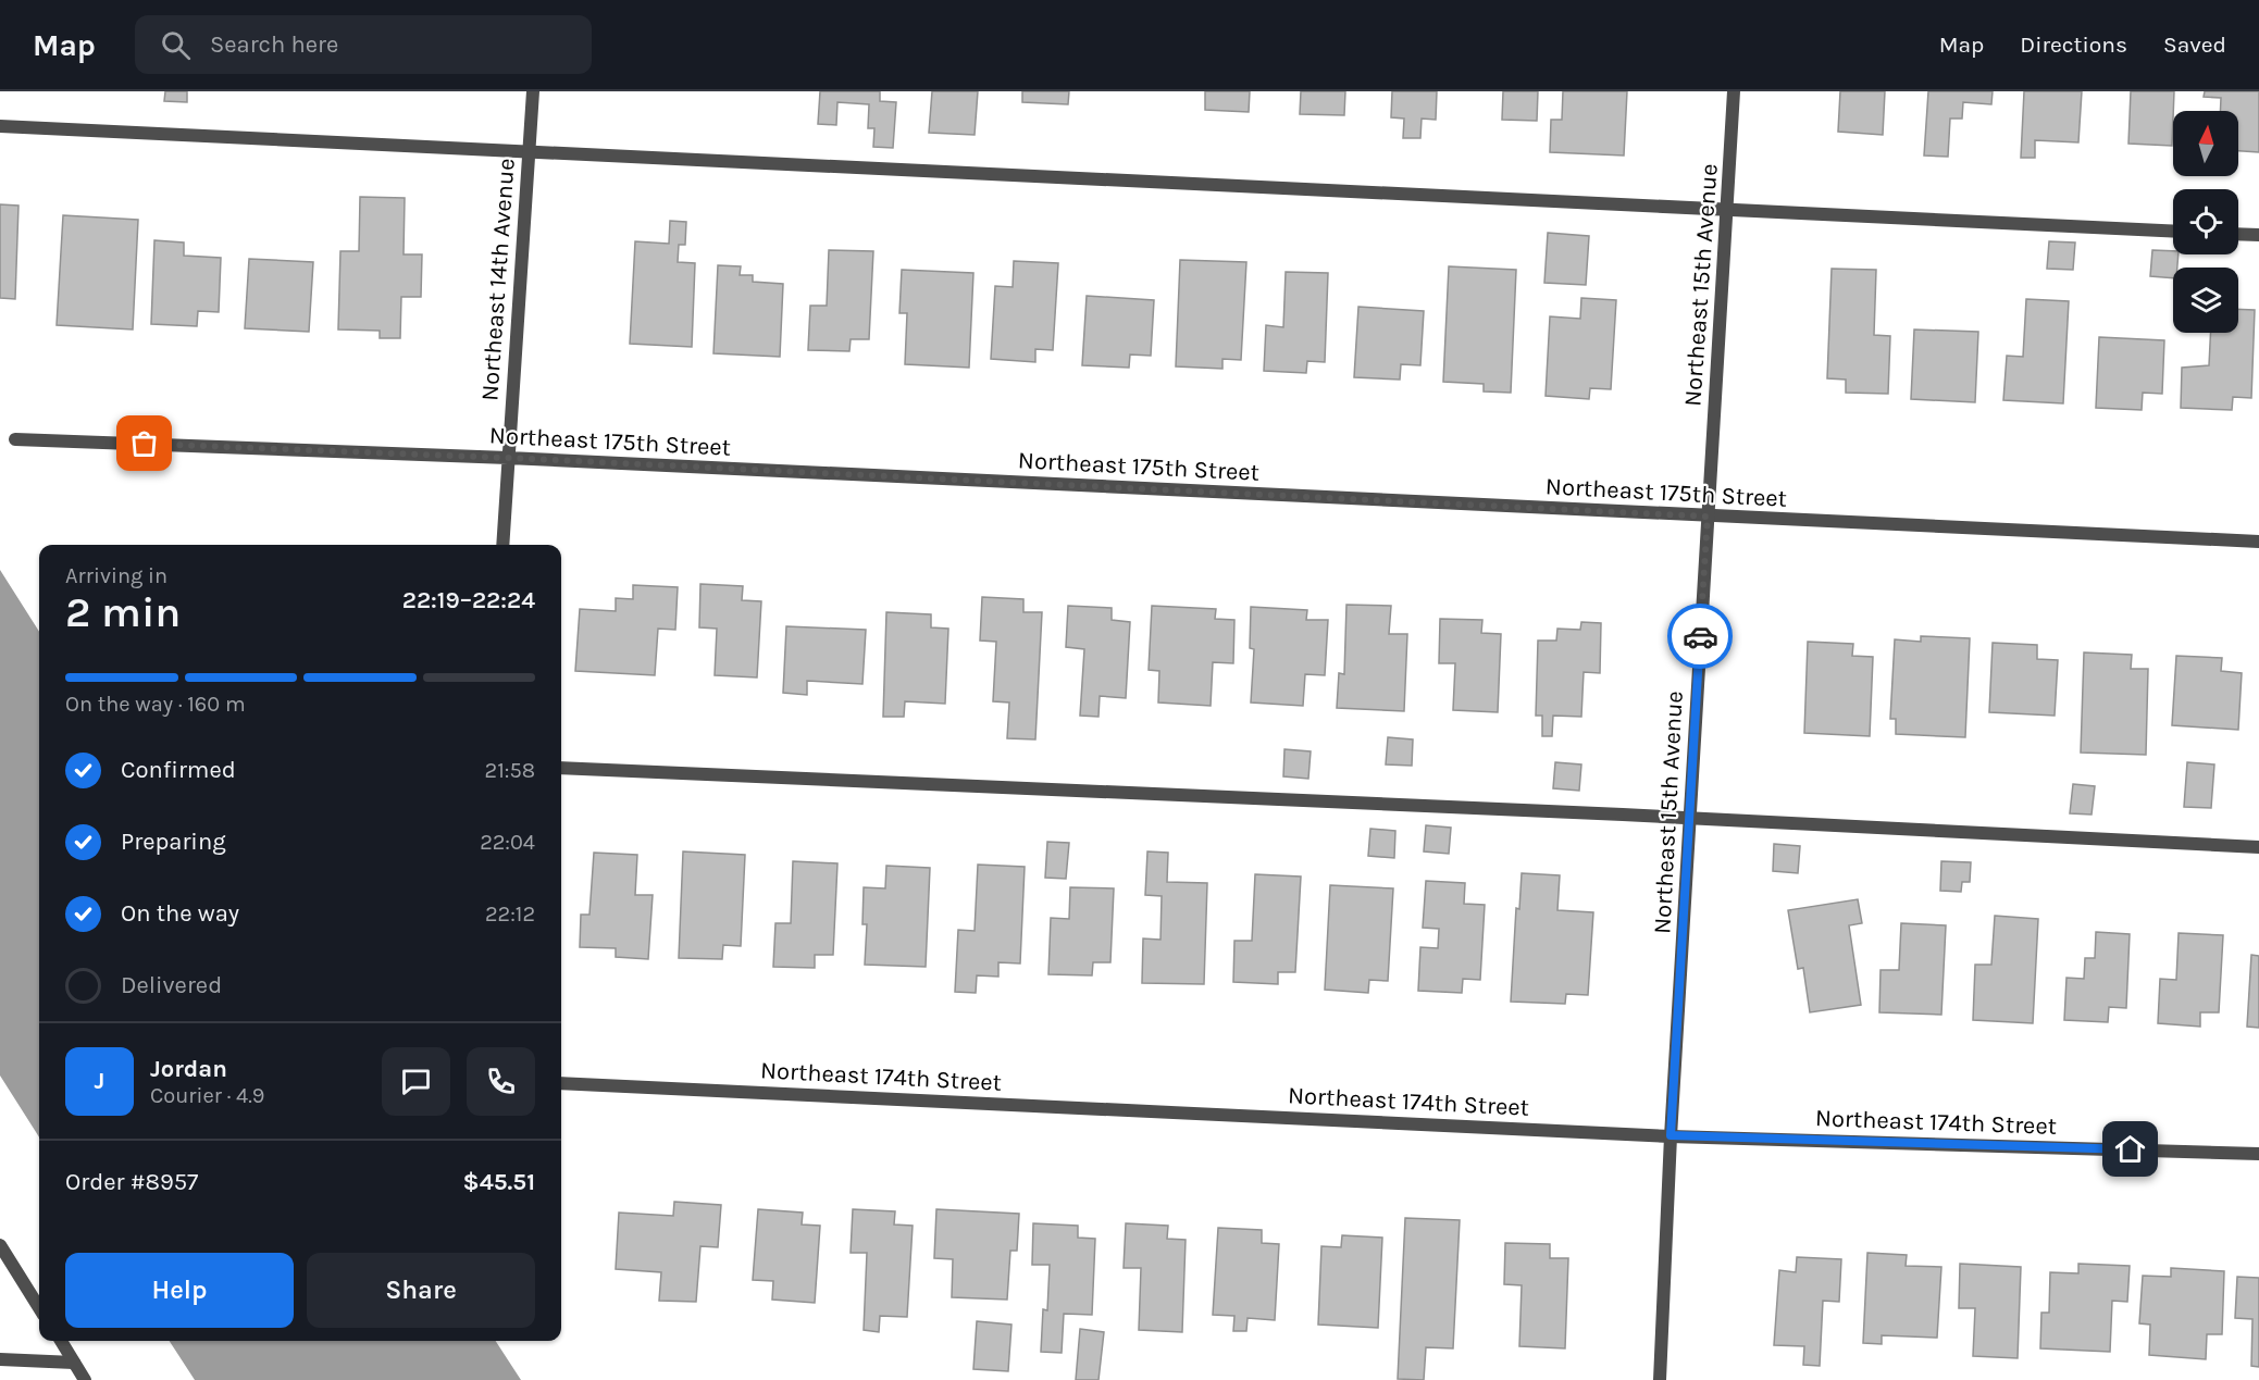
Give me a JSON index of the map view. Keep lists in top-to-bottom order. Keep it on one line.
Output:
{"streets":{"street":["Northeast 14th Avenue","Northeast 15th Avenue","Northeast 175th Street","Northeast 174th Street"]},"crossings":[["Northeast 14th Avenue","Northeast 175th Street"],["Northeast 15th Avenue","Northeast 175th Street"],["Northeast 15th Avenue","Northeast 174th Street"]],"north":"top","page":{"header":"Map","search":"Search here","nav":["Map","Directions","Saved"],"heading":["2 min","Arriving in","22:19–22:24"],"panel":["Jordan","Courier · 4.9","Order #8957","$45.51"],"bar":"On the way · 160 m","list":[["Confirmed","21:58"],["Preparing","22:04"],["On the way","22:12"],"Delivered"],"round":"J","buttons":["Help","Share"]}}
